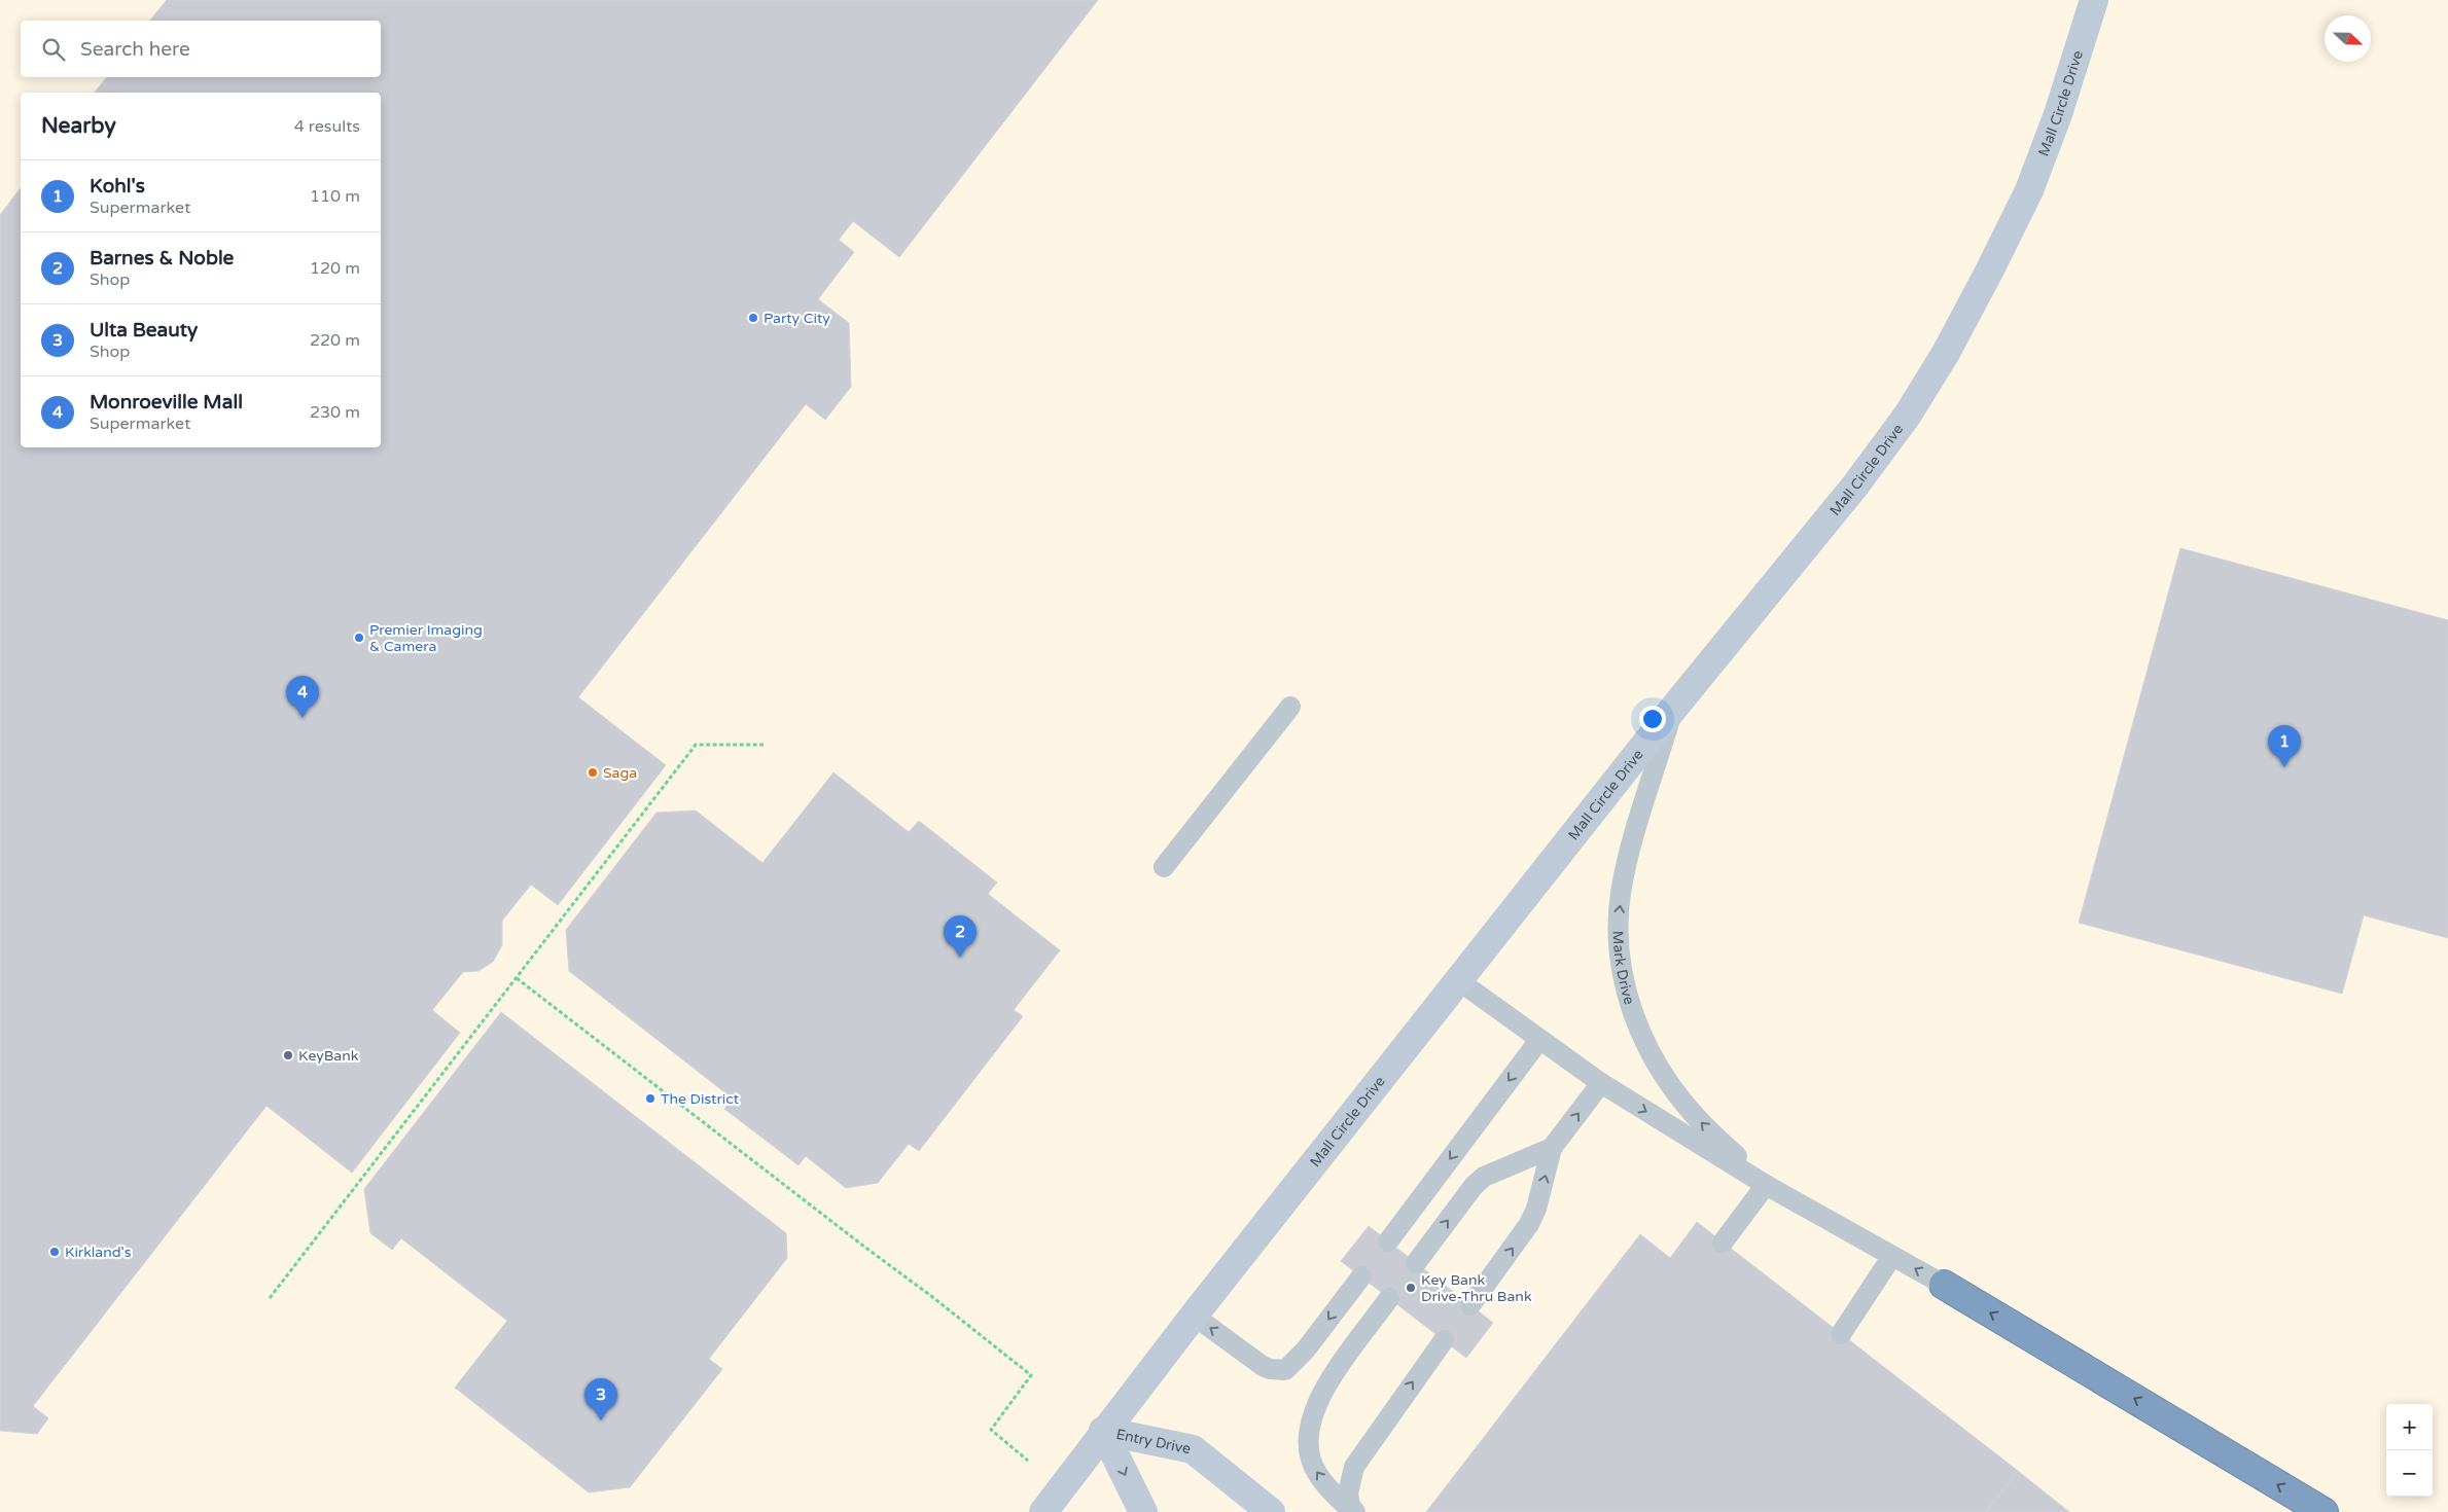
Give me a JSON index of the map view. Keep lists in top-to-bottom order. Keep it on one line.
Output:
{"streets":{"street":["Mall Circle Drive","Entry Drive"],"lane":["Mark Drive"]},"crossings":[["Mall Circle Drive","Mark Drive"],["Mall Circle Drive","Entry Drive"]],"places":["Party City","Premier Imaging & Camera","Saga","KeyBank","The District","Kirkland's","Key Bank Drive-Thru Bank"],"north":"right","page":{"search":"Search here","heading":["Nearby","4 results"],"list":[{"mark":"1","name":"Kohl's","note":"Supermarket","value":"110 m"},{"mark":"2","name":"Barnes & Noble","note":"Shop","value":"120 m"},{"mark":"3","name":"Ulta Beauty","note":"Shop","value":"220 m"},{"mark":"4","name":"Monroeville Mall","note":"Supermarket","value":"230 m"}],"pins":["4","1","2","3"],"map_buttons":["+","−"]}}
